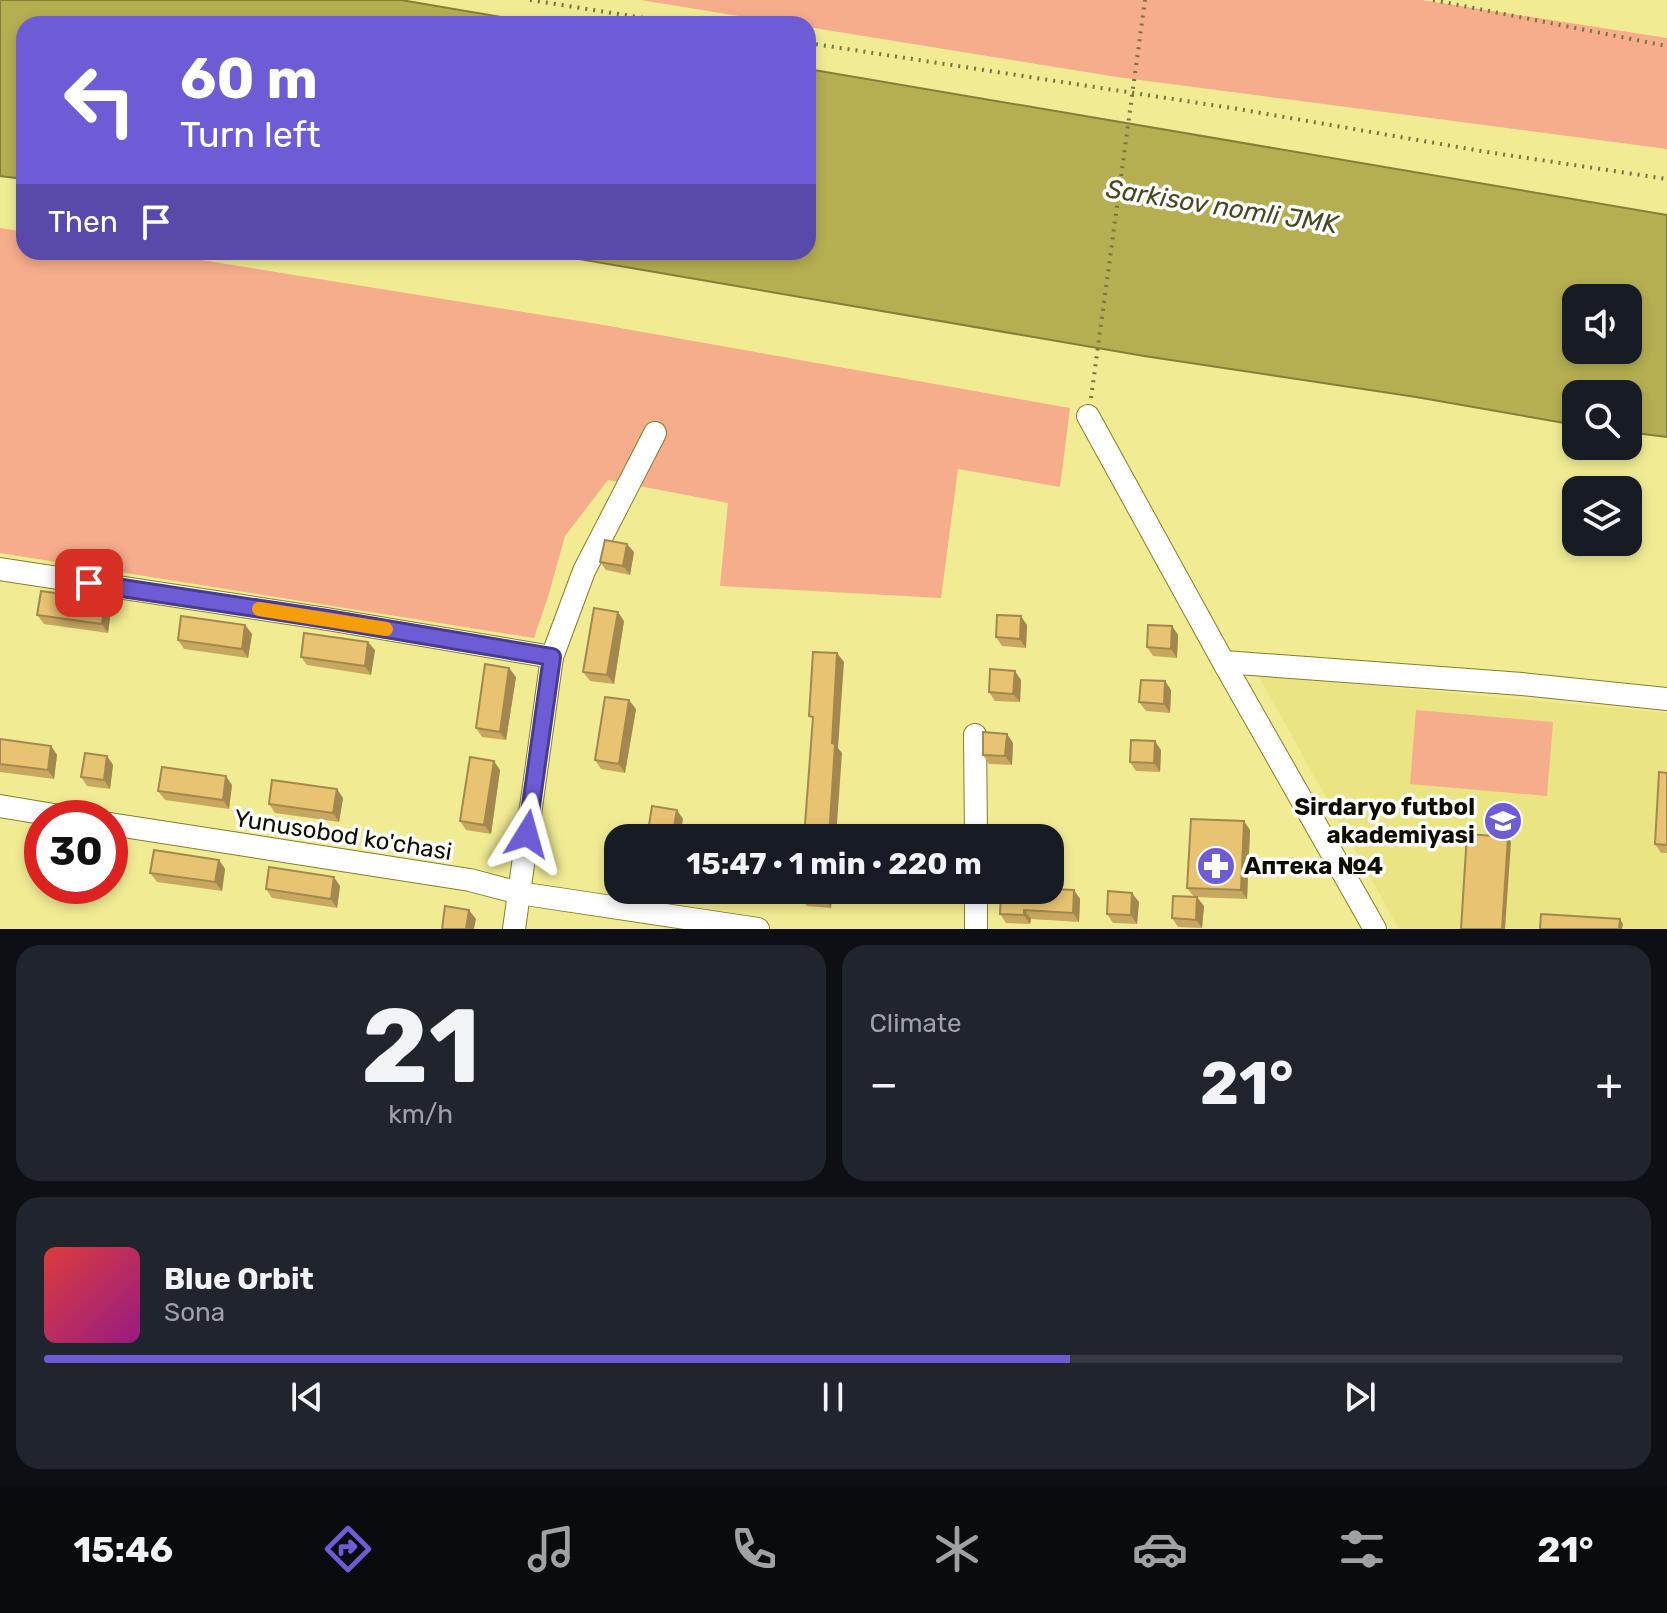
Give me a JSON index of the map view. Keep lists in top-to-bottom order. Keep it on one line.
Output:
{"streets":{"street":["Yunusobod ko'chasi"]},"water":["Sarkisov nomli JMK"],"places":{"school or university":["Sirdaryo futbol akademiyasi"],"pharmacy":["Аптека №4"]},"page":{"turn":["60 m","Turn left"],"then":"Then","limit":"30","trip":"15:47 · 1 min · 220 m","tile":[["21","km/h"],"Climate"],"heat":["−","21°","+"],"song":["Blue Orbit","Sona"],"tabs":["15:46","21°"]}}
